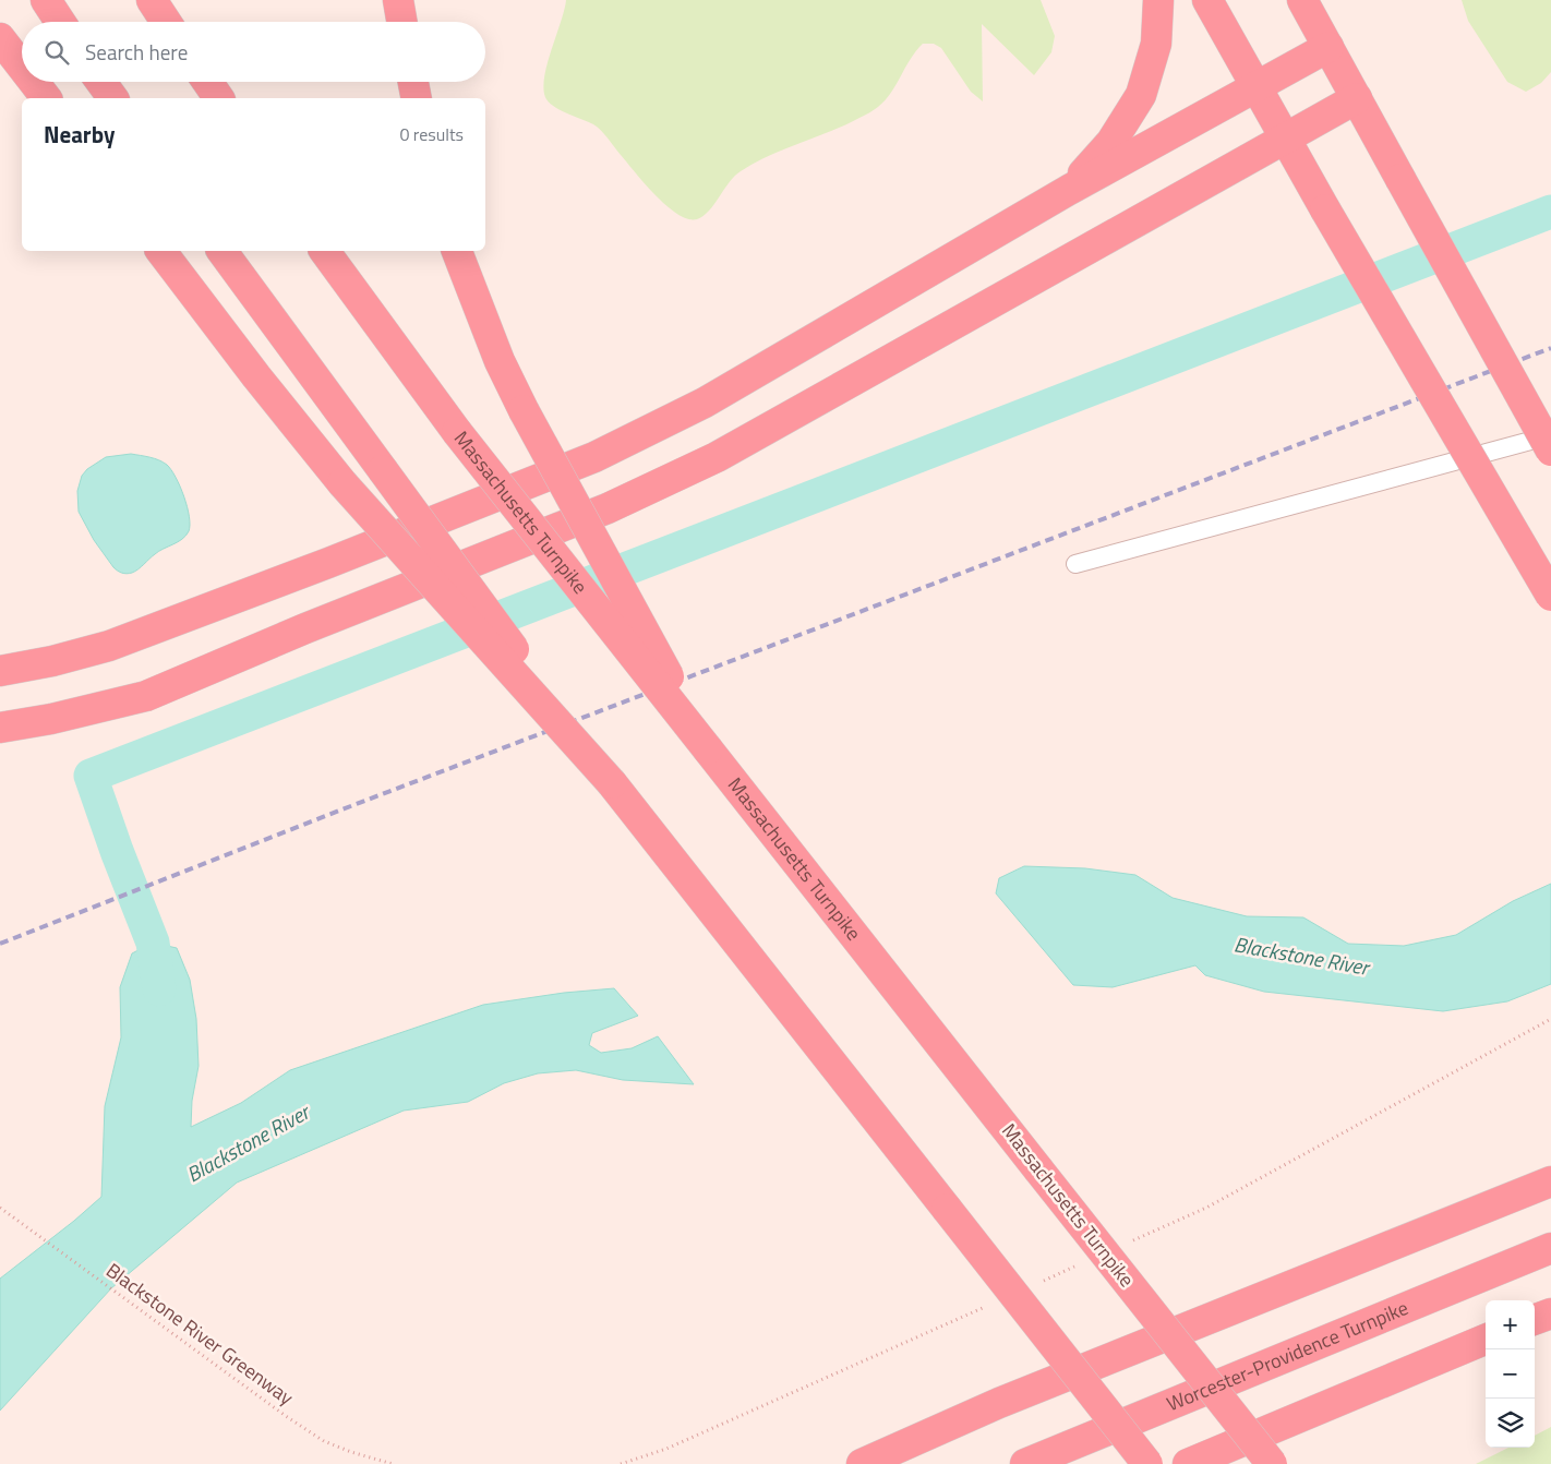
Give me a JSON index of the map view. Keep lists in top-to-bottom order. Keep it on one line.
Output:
{"streets":{"highway":["Massachusetts Turnpike","Worcester-Providence Turnpike"],"path":["Blackstone River Greenway"]},"water":["Blackstone River"],"page":{"search":"Search here","heading":["Nearby","0 results"],"map_buttons":["+","−"]}}
